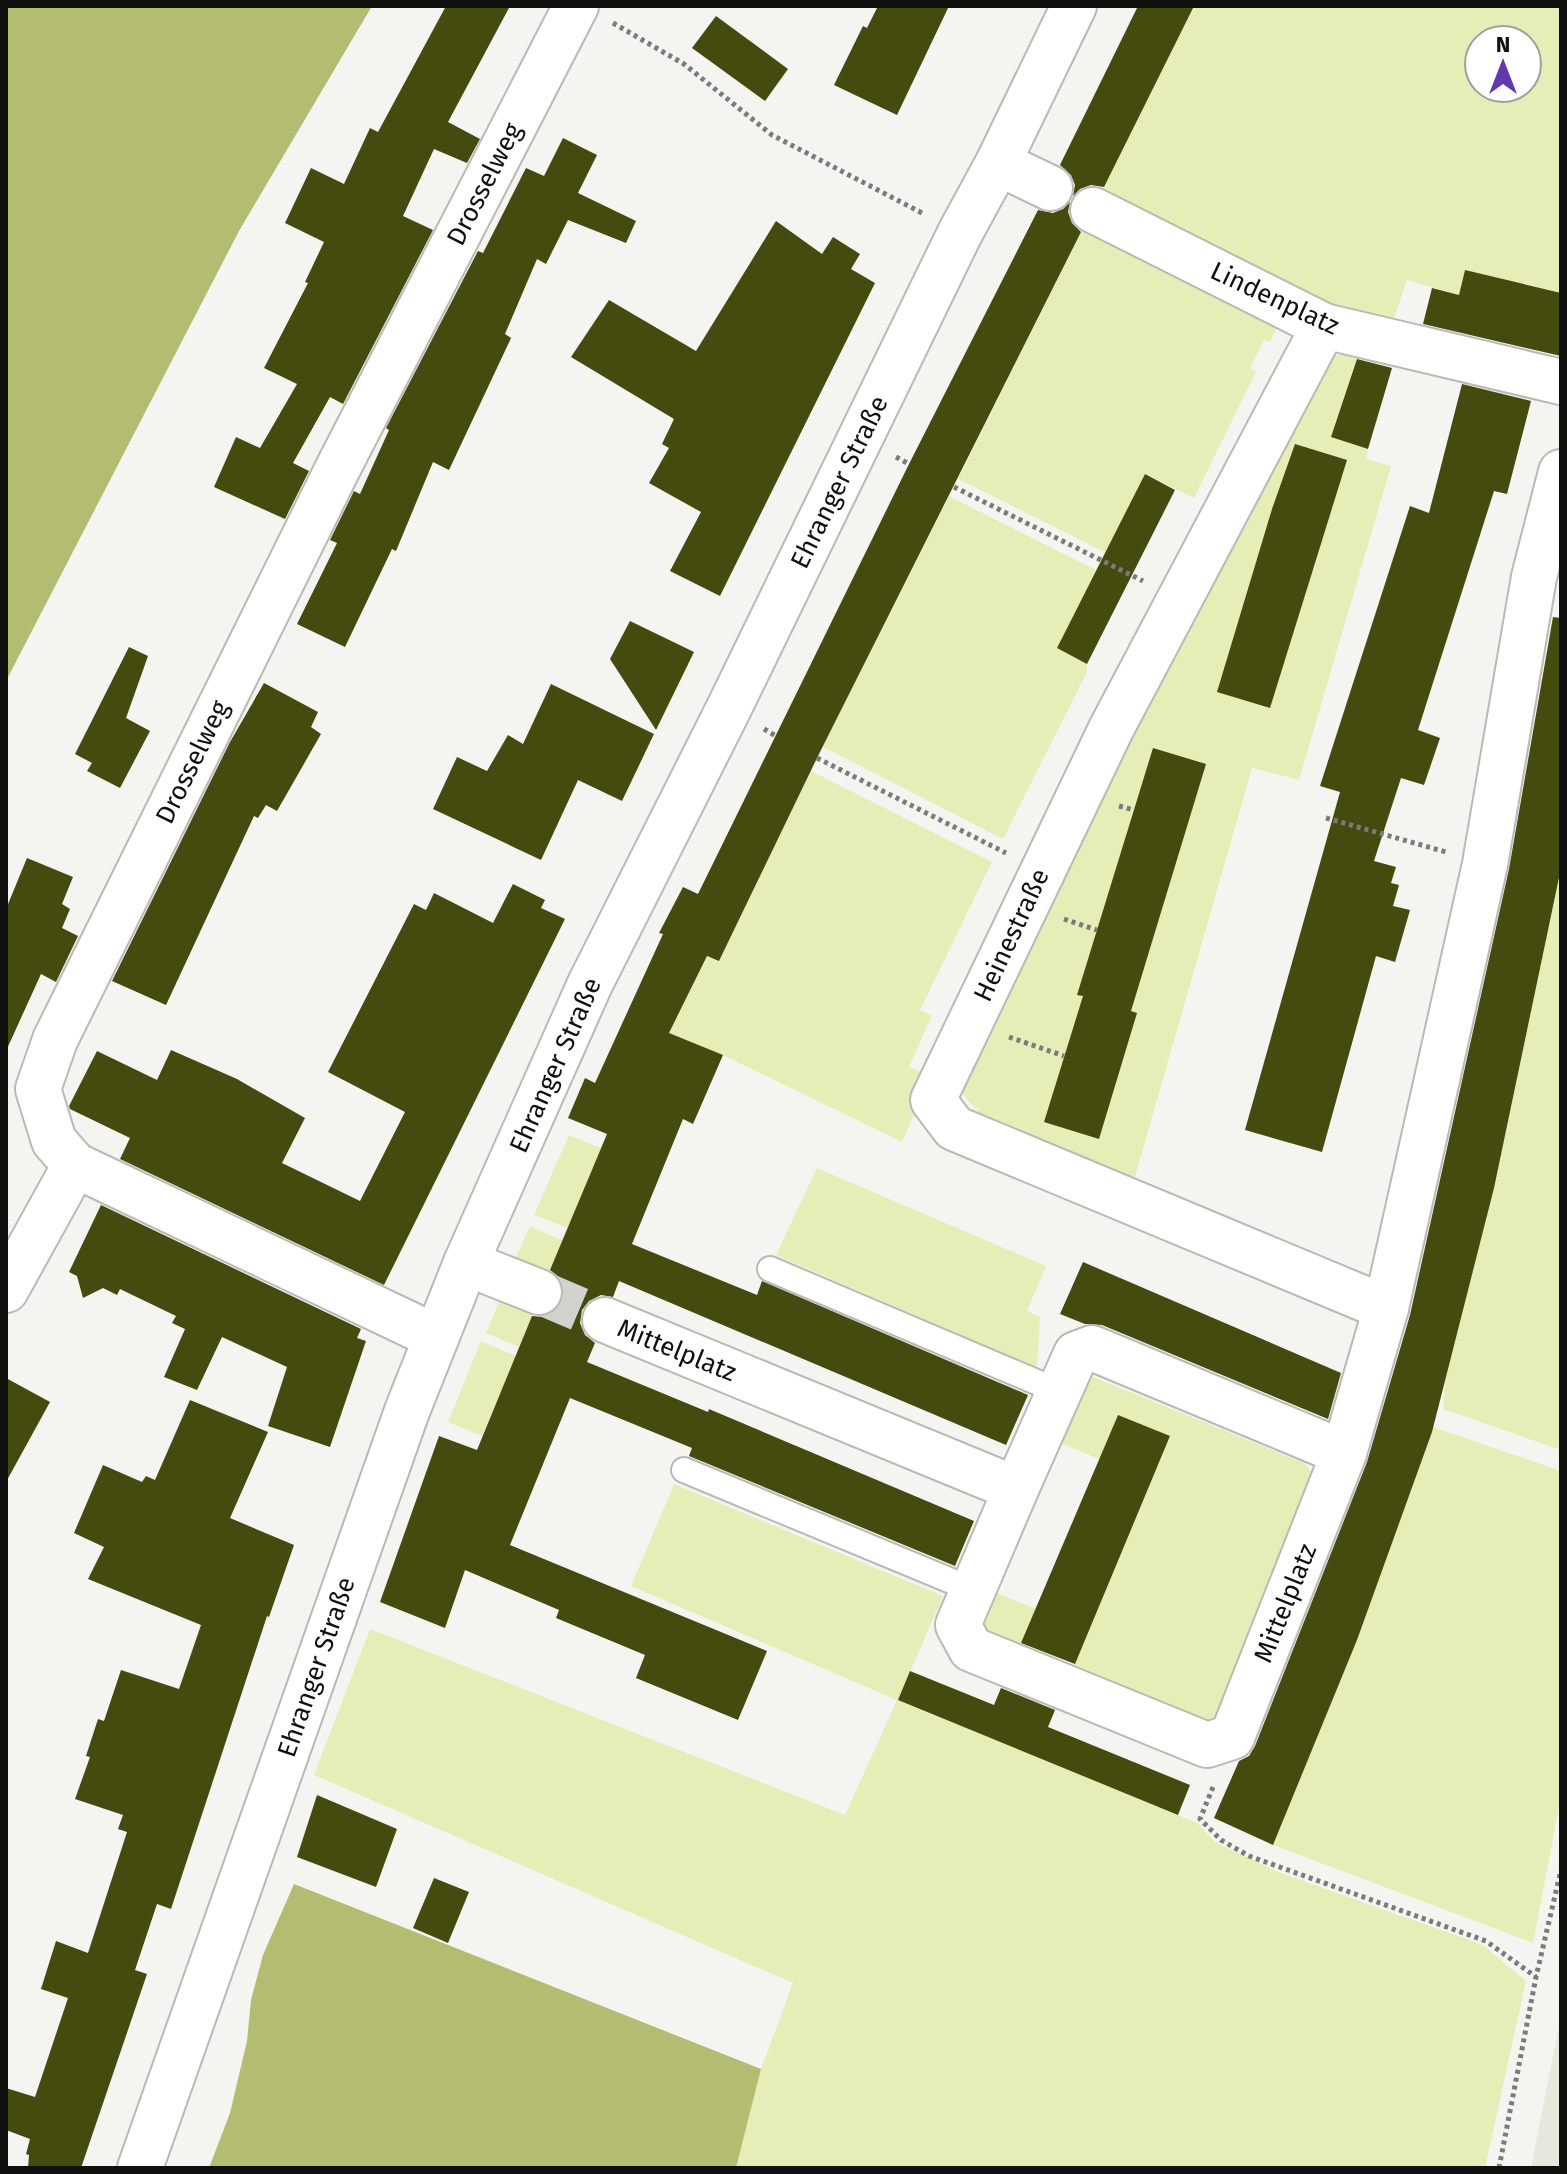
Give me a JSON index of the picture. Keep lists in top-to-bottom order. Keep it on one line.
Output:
{"streets":{"street":["Drosselweg","Lindenplatz","Ehranger Straße","Heinestraße","Mittelplatz"]},"crossings":[["Drosselweg","Ehranger Straße"],["Lindenplatz","Heinestraße"]],"north":"top"}
